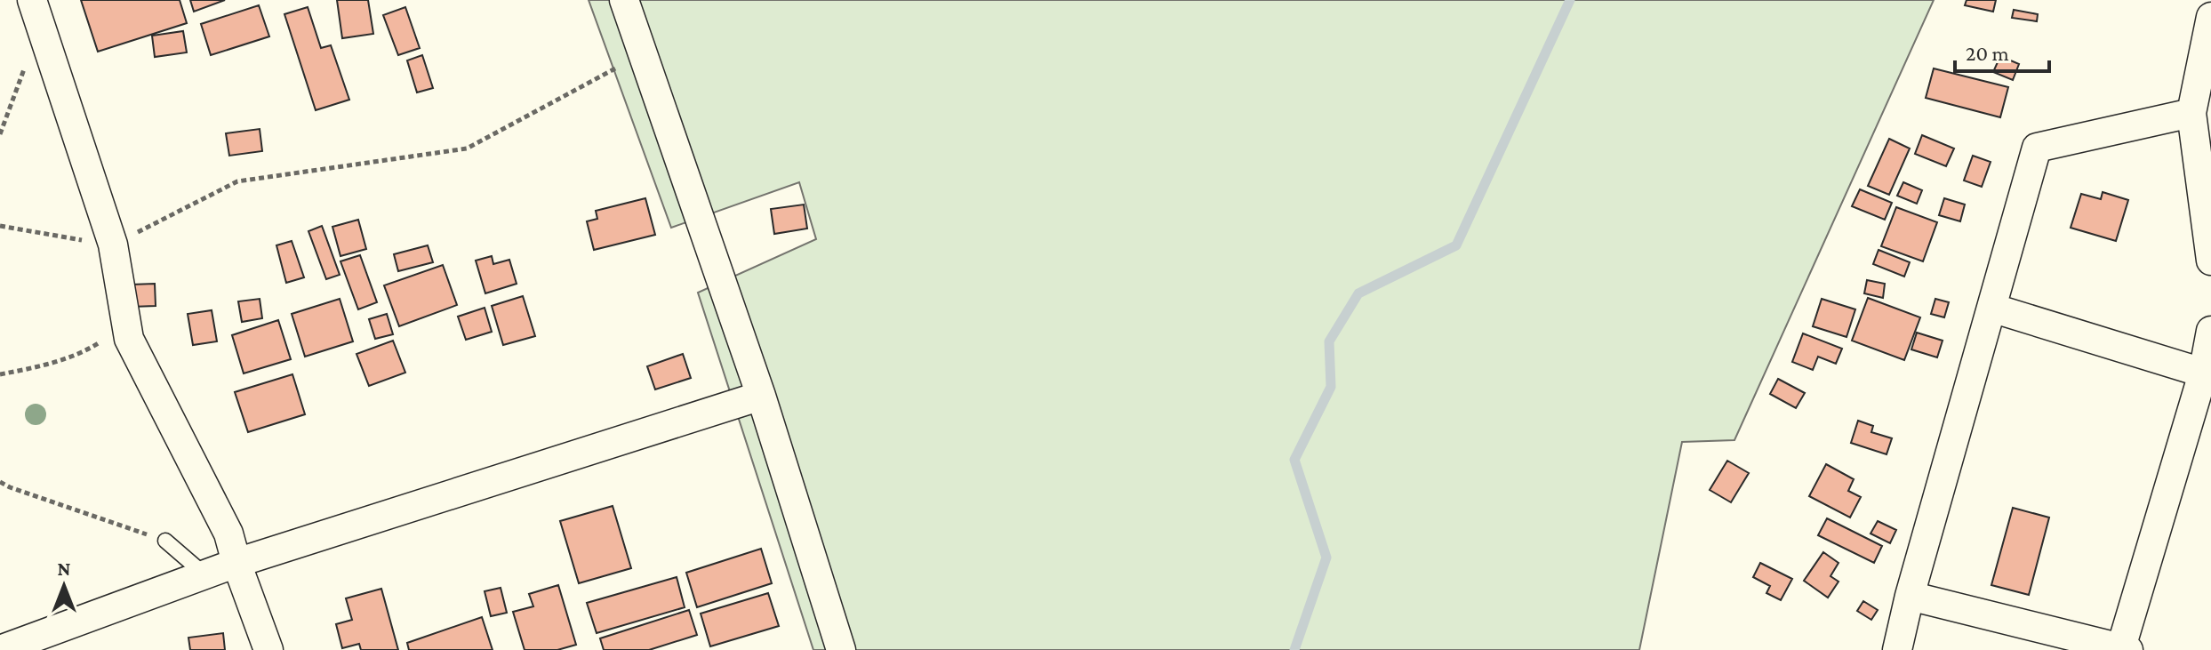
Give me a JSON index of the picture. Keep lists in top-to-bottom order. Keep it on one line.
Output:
{"scale_bar":"20 m","north":"top"}
